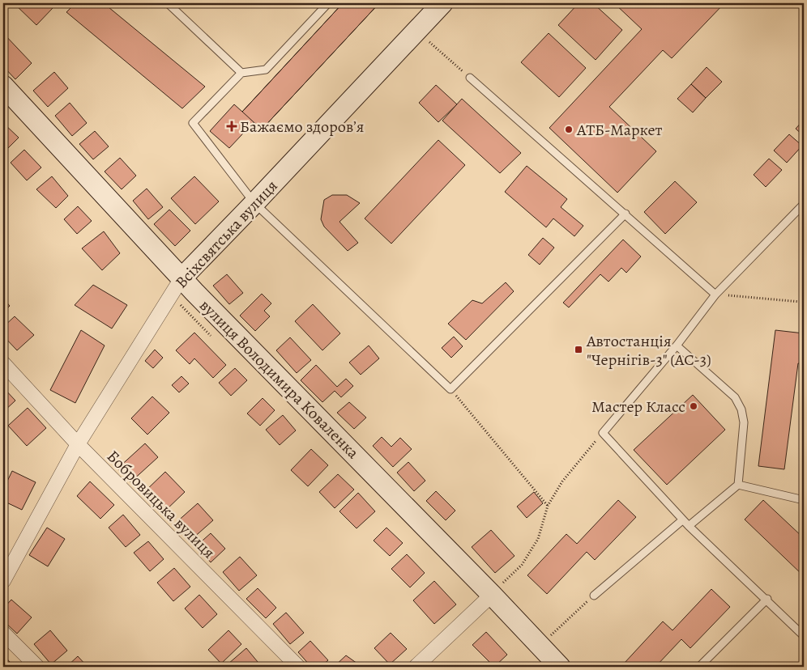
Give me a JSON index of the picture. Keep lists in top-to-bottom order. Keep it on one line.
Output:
{"streets":{"street":["Всіхсвятська вулиця","вулиця Володимира Коваленка","Бобровицька вулиця"]},"crossings":[["Всіхсвятська вулиця","вулиця Володимира Коваленка"],["Всіхсвятська вулиця","Бобровицька вулиця"]],"places":{"health":["Бажаємо здоровʼя"],"other":["АТБ-Маркет","Мастер Класс"],"transit":["Автостанція \"Чернігів-3\" (АС-3)"]}}
